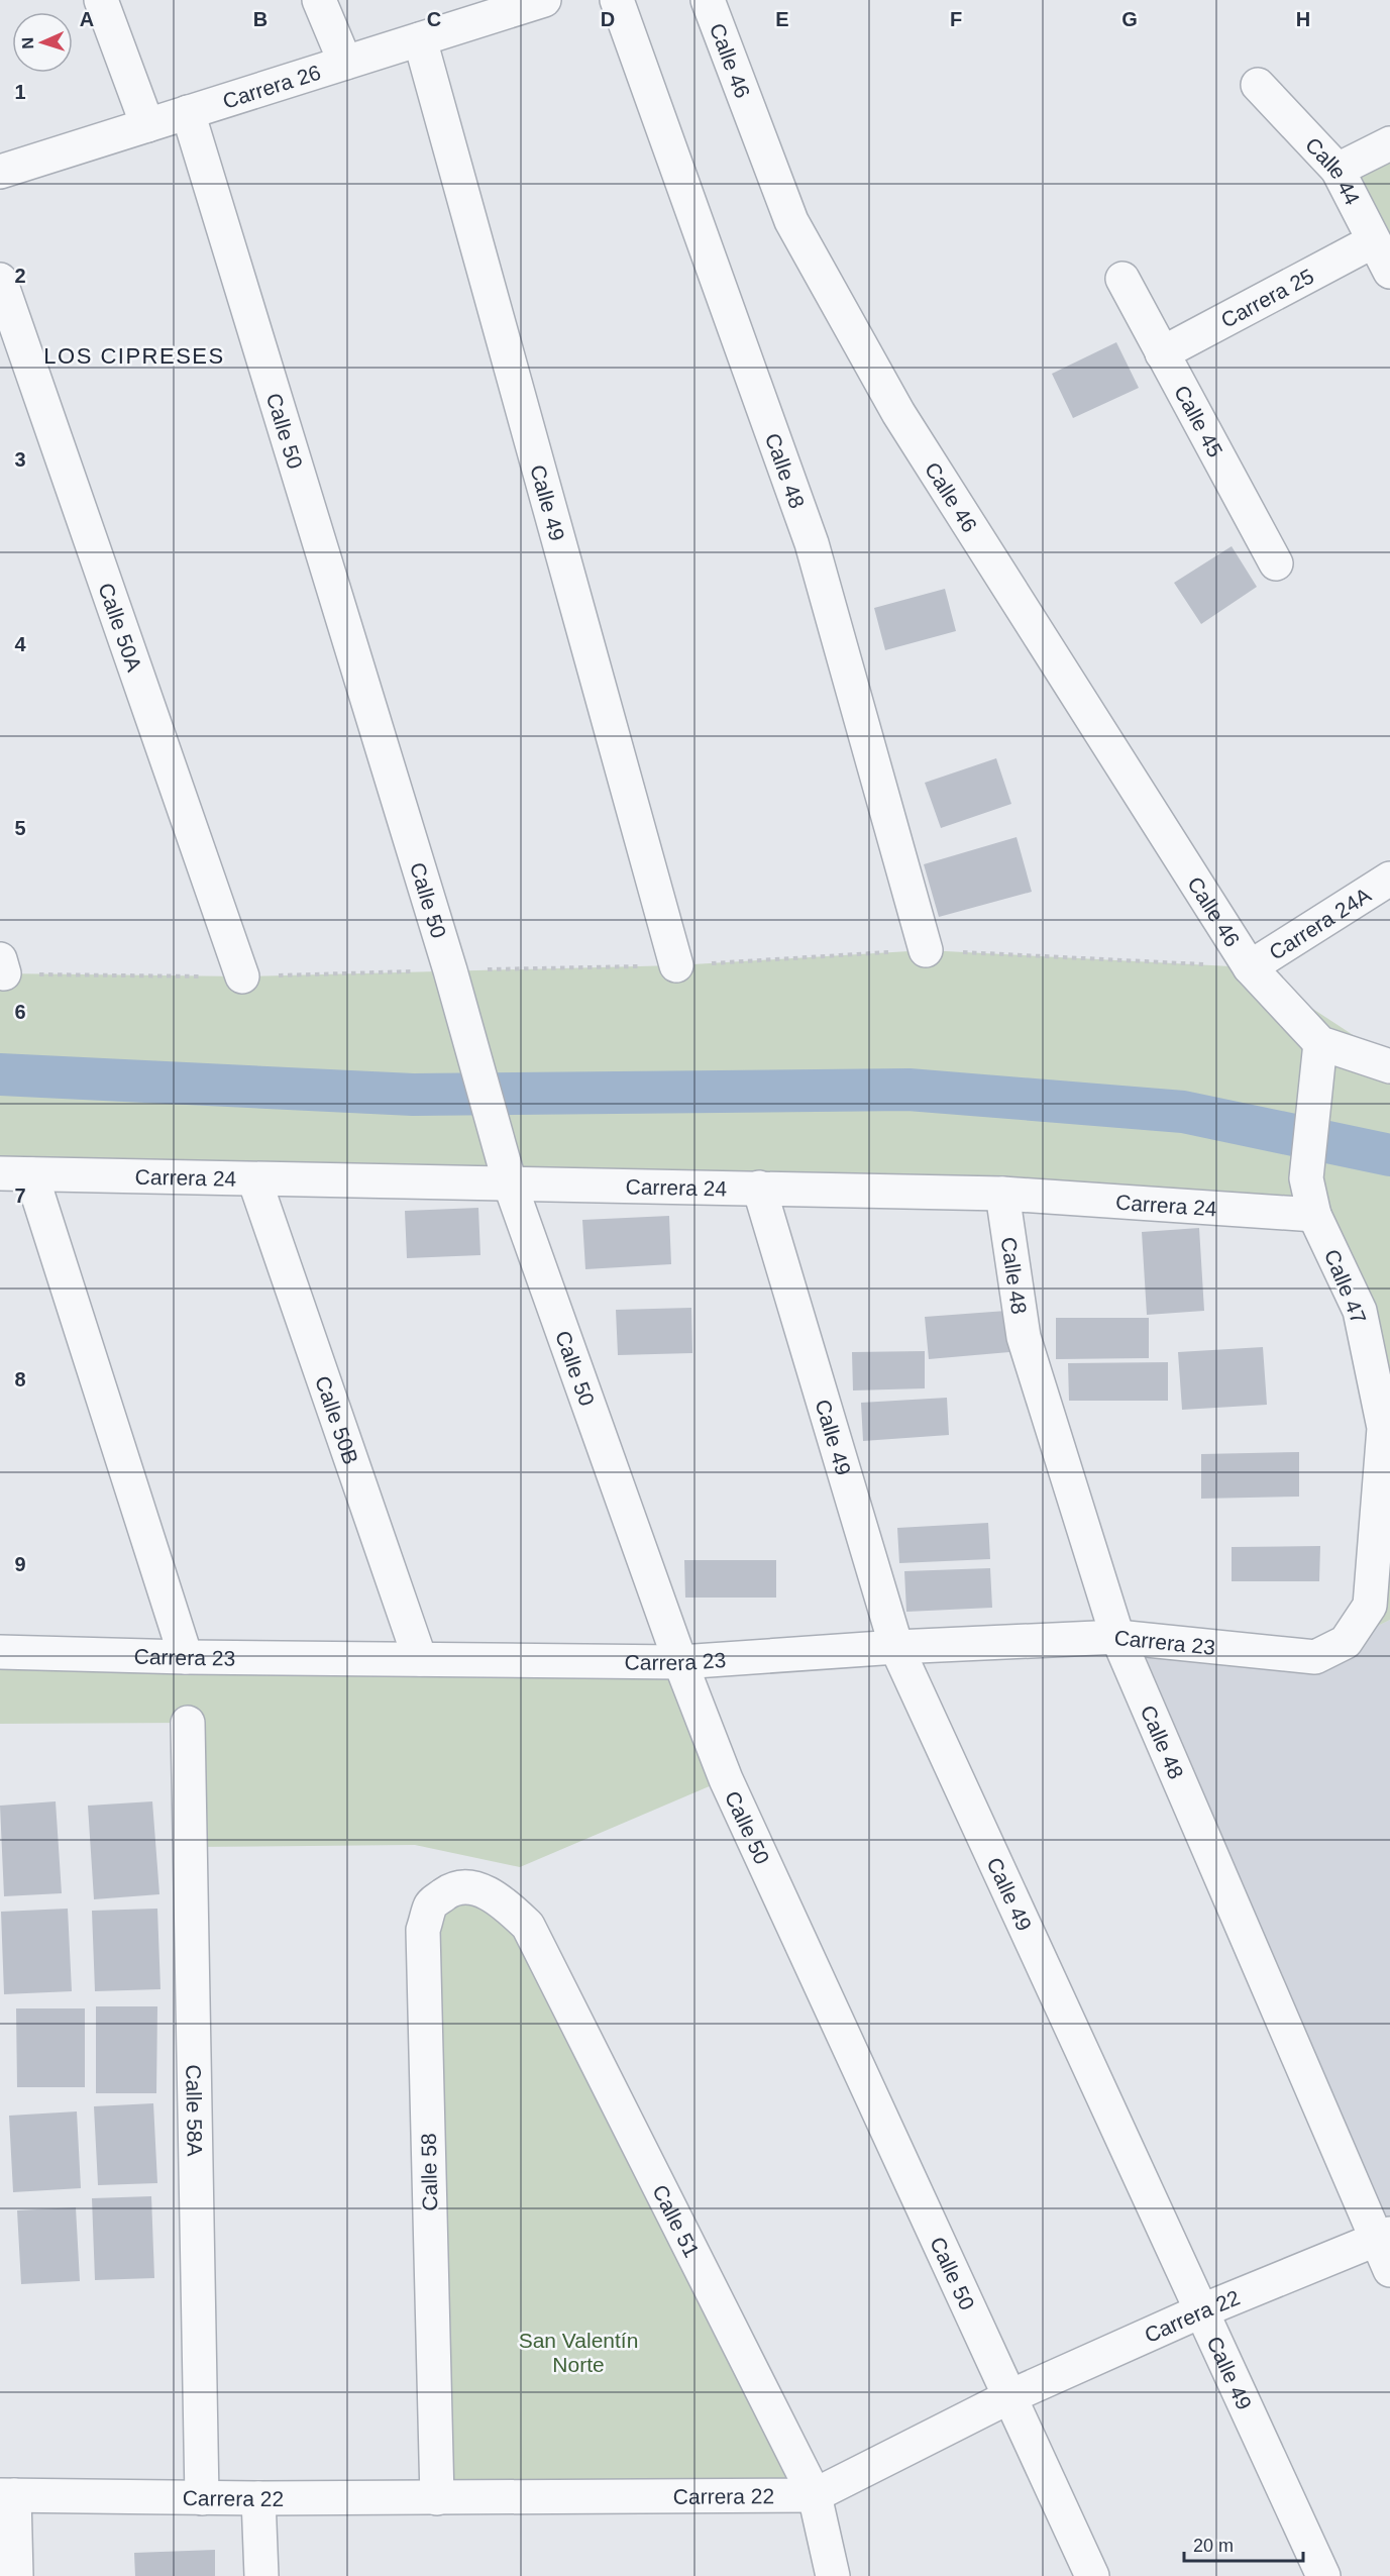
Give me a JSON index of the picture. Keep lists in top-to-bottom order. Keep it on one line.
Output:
{"streets":{"street":["Calle 46","Carrera 26","Calle 44","Carrera 25","Calle 45","Calle 50","Calle 48","Calle 49","Calle 50A","Carrera 24A","Carrera 24","Calle 47","Calle 50B","Carrera 23","Calle 58A","Calle 58","Calle 51","Carrera 22"]},"crossings":[["Calle 46","Carrera 24A"],["Carrera 26","Calle 50"],["Carrera 26","Calle 49"],["Calle 44","Carrera 25"],["Carrera 25","Calle 45"],["Calle 50","Carrera 24"],["Calle 50","Carrera 23"],["Calle 50","Carrera 22"],["Calle 48","Carrera 24"],["Calle 48","Carrera 23"],["Calle 48","Carrera 22"],["Calle 49","Carrera 24"],["Calle 49","Carrera 23"],["Calle 49","Carrera 22"],["Carrera 24","Calle 47"],["Carrera 24","Calle 50B"],["Calle 47","Carrera 23"],["Calle 50B","Carrera 23"],["Calle 58A","Carrera 22"],["Calle 58","Calle 51"],["Calle 58","Carrera 22"],["Calle 51","Carrera 22"]],"districts":["LOS CIPRESES"],"parks":["San Valentín Norte"],"scale_bar":"20 m","north":"left","grid":{"columns":["A","B","C","D","E","F","G","H"],"rows":["1","2","3","4","5","6","7","8","9"]}}
